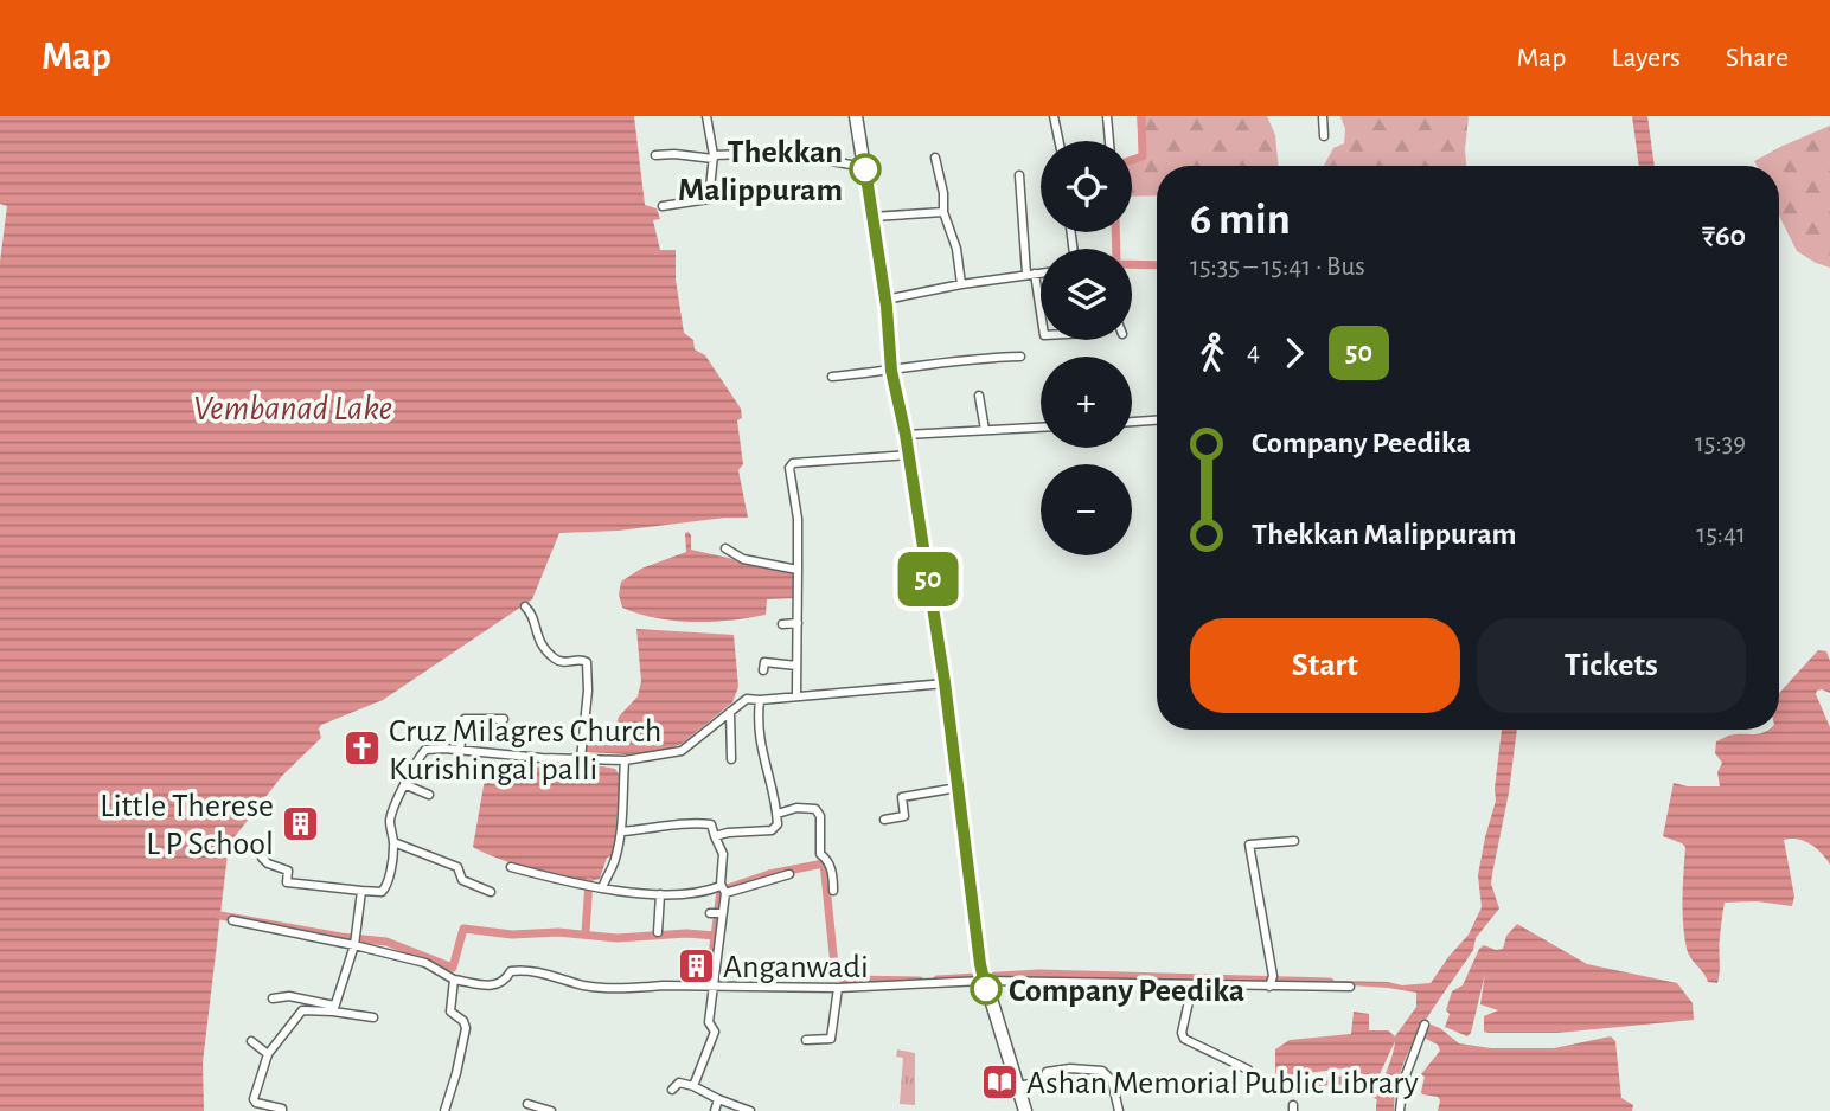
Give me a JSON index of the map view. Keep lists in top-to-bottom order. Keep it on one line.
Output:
{"water":["Vembanad Lake"],"places":{"other":["Thekkan Malippuram","Company Peedika"],"church":["Cruz Milagres Church Kurishingal palli"],"building":["Little Therese L P School","Anganwadi"],"library":["Ashan Memorial Public Library"]},"lines":["bus line 50"],"page":{"header":"Map","nav":["Map","Layers","Share"],"on_map":"50","map_buttons":["+","−"],"heading":["6 min","15:35 – 15:41 · Bus","₹60"],"legs":["4","50"],"list":[{"name":"Company Peedika","value":"15:39"},{"name":"Thekkan Malippuram","value":"15:41"}],"buttons":["Start","Tickets"]}}
